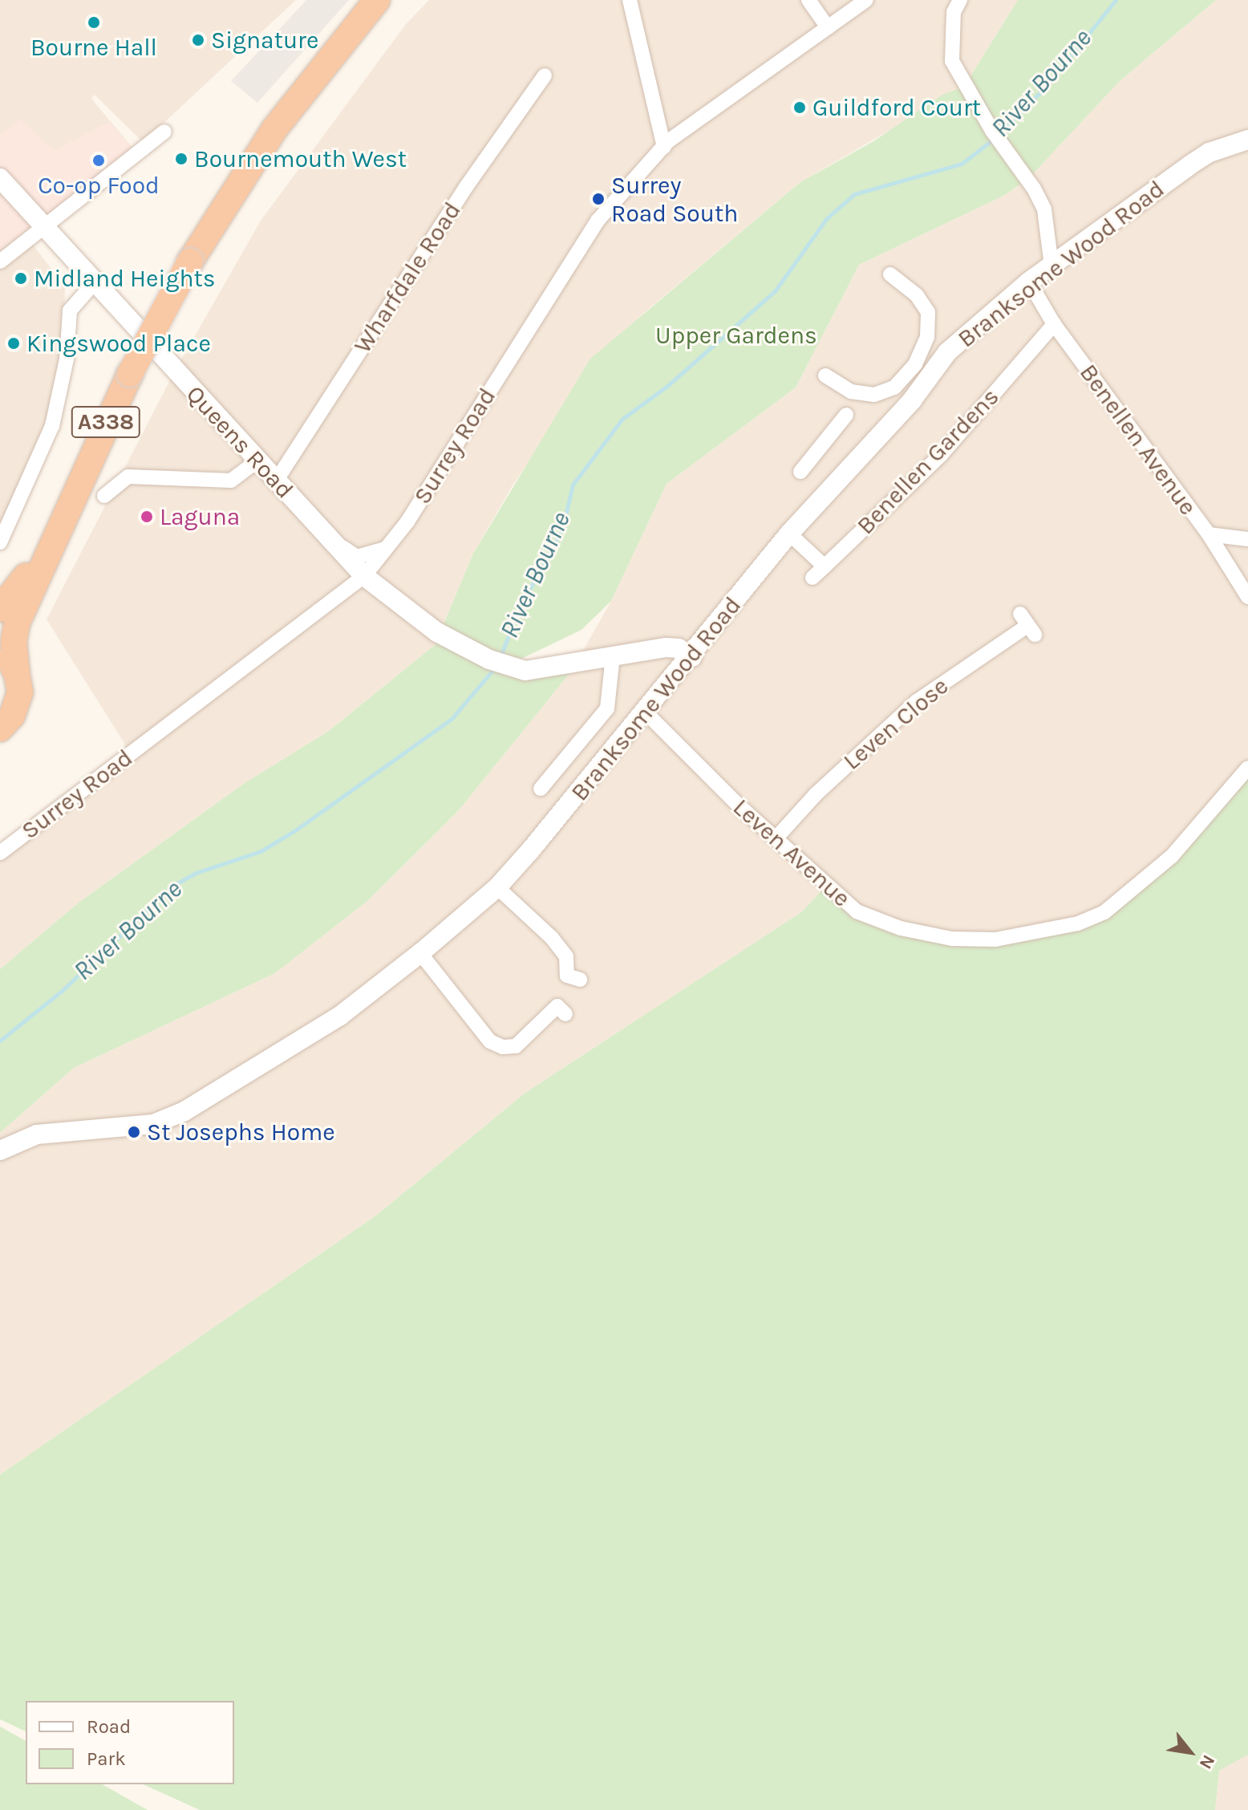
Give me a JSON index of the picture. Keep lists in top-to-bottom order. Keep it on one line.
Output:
{"streets":{"highway":["A338"],"street":["Branksome Wood Road","Wharfdale Road","Benellen Avenue","Queens Road","Surrey Road","Benellen Gardens","Leven Close","Leven Avenue"]},"crossings":[["Branksome Wood Road","Benellen Avenue"],["Branksome Wood Road","Queens Road"],["Branksome Wood Road","Leven Avenue"],["Wharfdale Road","Queens Road"],["Benellen Avenue","Benellen Gardens"],["Queens Road","Surrey Road"],["Leven Close","Leven Avenue"]],"water":["River Bourne"],"parks":["Upper Gardens"],"places":["Bourne Hall","Signature","Guildford Court","Bournemouth West","Co-op Food","Surrey Road South","Midland Heights","Kingswood Place","Laguna","St Josephs Home"],"legend":["Road","Park"],"north":"bottom right"}
